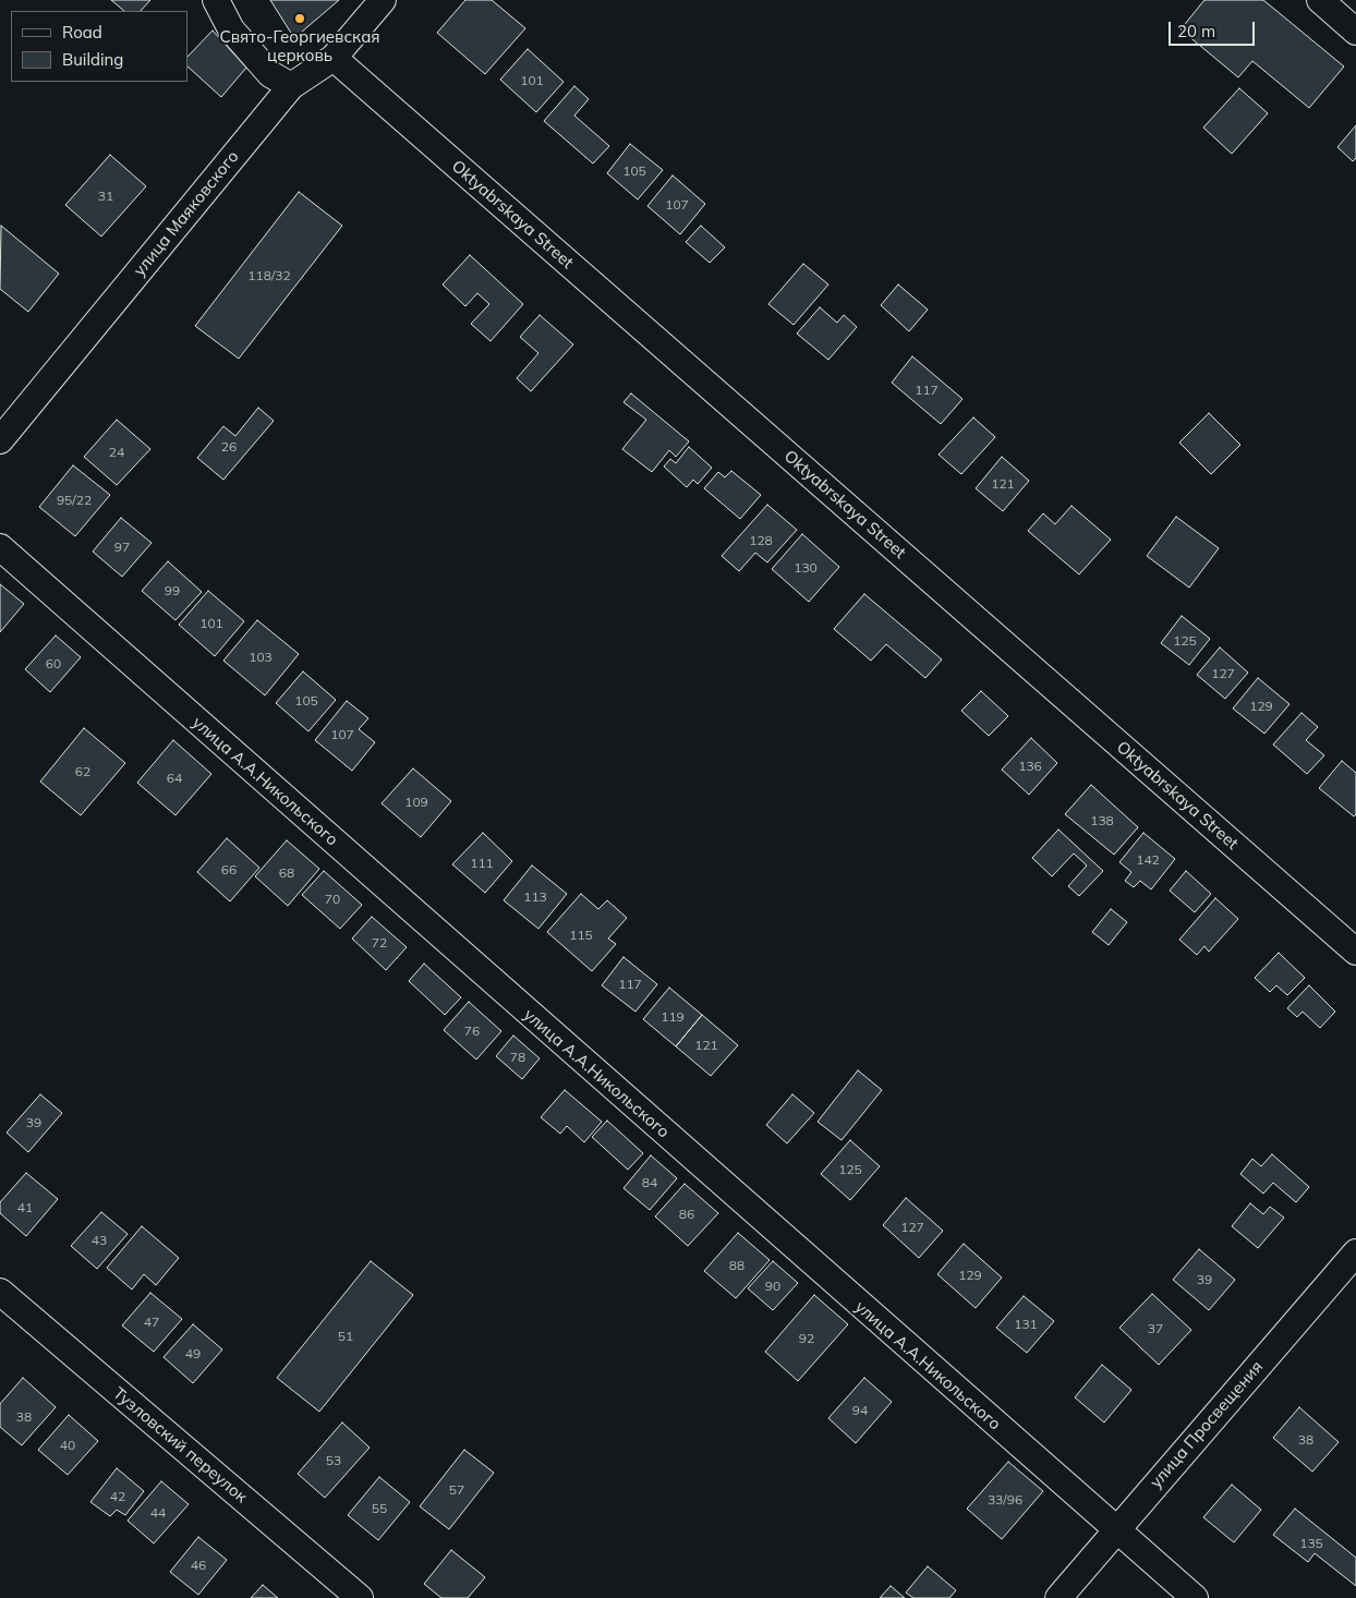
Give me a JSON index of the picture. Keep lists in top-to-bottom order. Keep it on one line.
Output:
{"streets":{"street":["улица Маяковского","Oktyabrskaya Street","улица А.А.Никольского","улица Просвещения","Тузловский переулок"]},"crossings":[["улица Маяковского","Oktyabrskaya Street"],["улица А.А.Никольского","улица Просвещения"]],"places":["Свято-Георгиевская церковь"],"house_numbers":["101","105","31","107","118/32","117","26","24","121","95/22","128","97","130","99","101","125","103","60","127","105","129","107","136","62","64","109","138","142","111","66","68","113","70","115","72","117","119","76","121","78","39","125","84","41","86","127","43","88","129","39","90","47","131","37","51","92","49","94","38","38","40","53","57","42","33/96","55","44","135","46"],"legend":["Road","Building"],"scale_bar":"20 m"}
